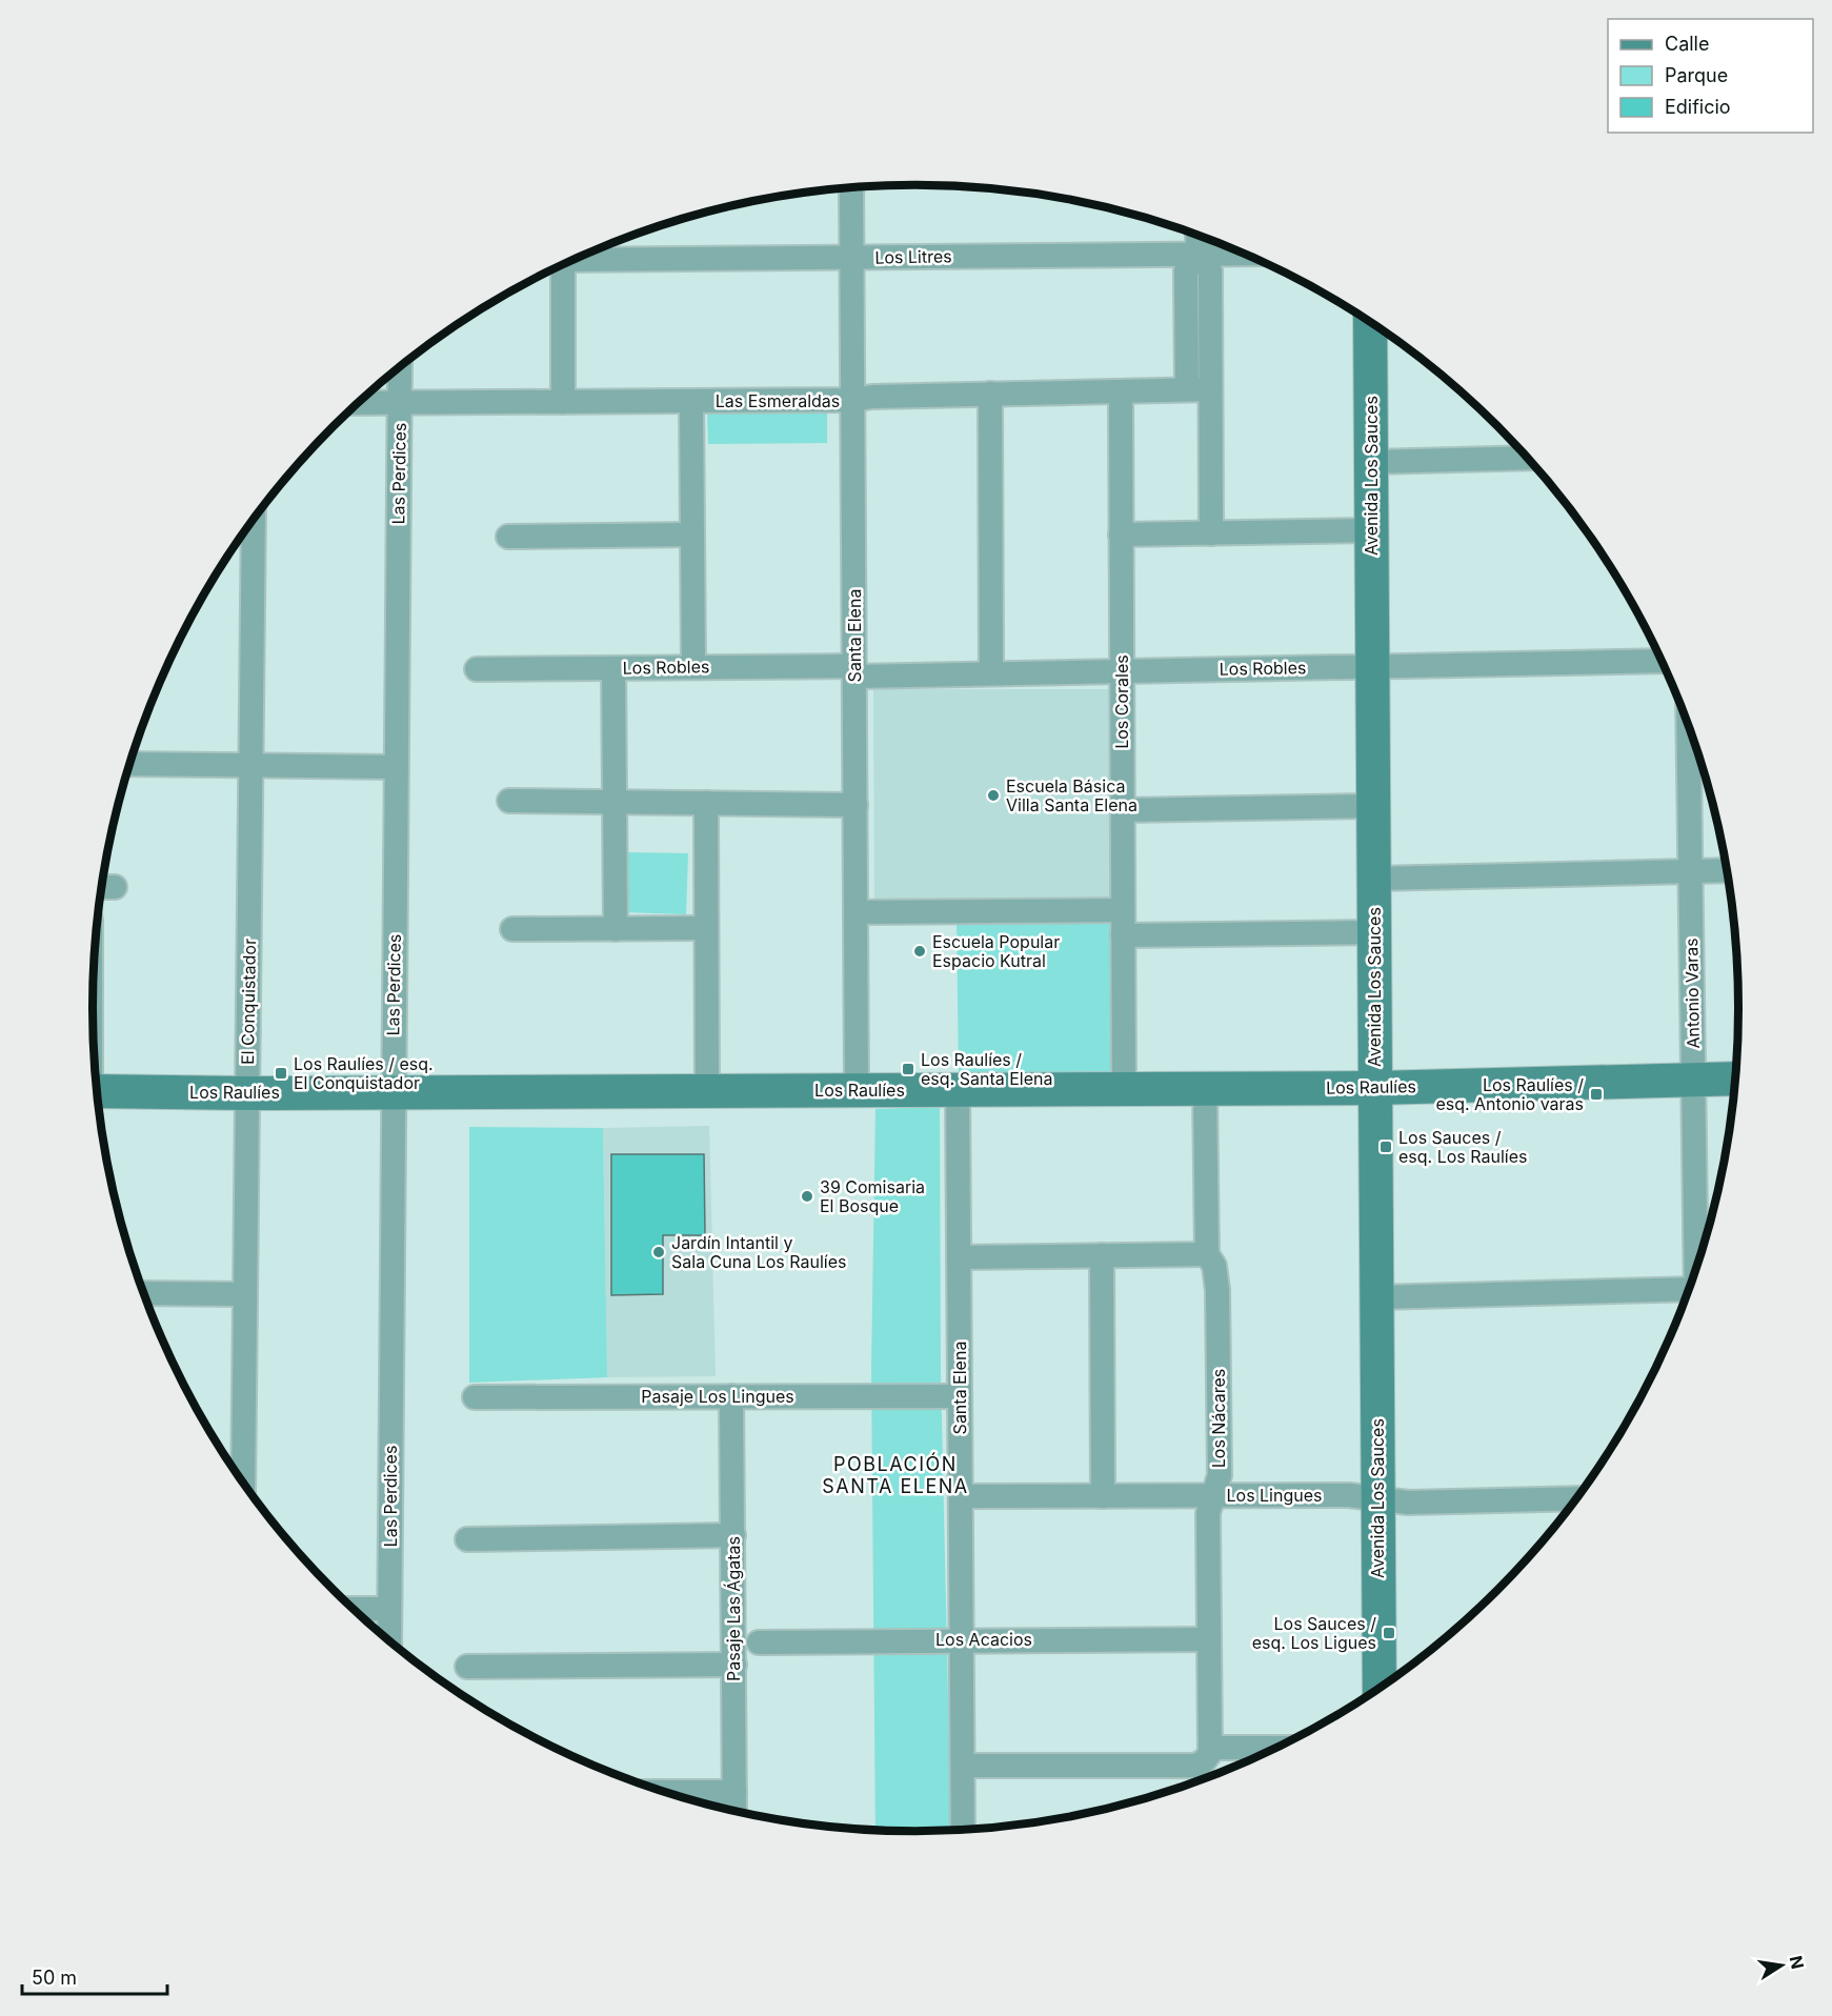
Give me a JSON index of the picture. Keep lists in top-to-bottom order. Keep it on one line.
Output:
{"streets":{"street":["Los Litres","Las Esmeraldas","Las Perdices","Avenida Los Sauces","Santa Elena","Los Robles","Los Corales","Antonio Varas","El Conquistador","Los Raulíes","Pasaje Los Lingues","Los Nácares","Los Lingues","Pasaje Las Ágatas","Los Acacios"]},"crossings":[["Los Litres","Santa Elena"],["Las Esmeraldas","Las Perdices"],["Las Esmeraldas","Santa Elena"],["Las Esmeraldas","Los Corales"],["Las Perdices","Los Raulíes"],["Avenida Los Sauces","Los Robles"],["Avenida Los Sauces","Los Raulíes"],["Avenida Los Sauces","Los Lingues"],["Santa Elena","Los Robles"],["Santa Elena","Los Raulíes"],["Santa Elena","Pasaje Los Lingues"],["Santa Elena","Los Lingues"],["Santa Elena","Los Acacios"],["Los Robles","Los Corales"],["Los Corales","Los Raulíes"],["Antonio Varas","Los Raulíes"],["El Conquistador","Los Raulíes"],["Los Raulíes","Los Nácares"],["Pasaje Los Lingues","Pasaje Las Ágatas"],["Los Nácares","Los Lingues"],["Los Nácares","Los Acacios"]],"districts":["POBLACIÓN SANTA ELENA"],"places":{"other":["Escuela Básica Villa Santa Elena","Escuela Popular Espacio Kutral","39 Comisaria El Bosque","Jardín Intantil y Sala Cuna Los Raulíes"],"transit":["Los Raulíes / esq. Santa Elena","Los Raulíes / esq. El Conquistador","Los Raulíes / esq. Antonio varas","Los Sauces / esq. Los Raulíes","Los Sauces / esq. Los Ligues"]},"legend":["Calle","Parque","Edificio"],"scale_bar":"50 m","north":"right"}
